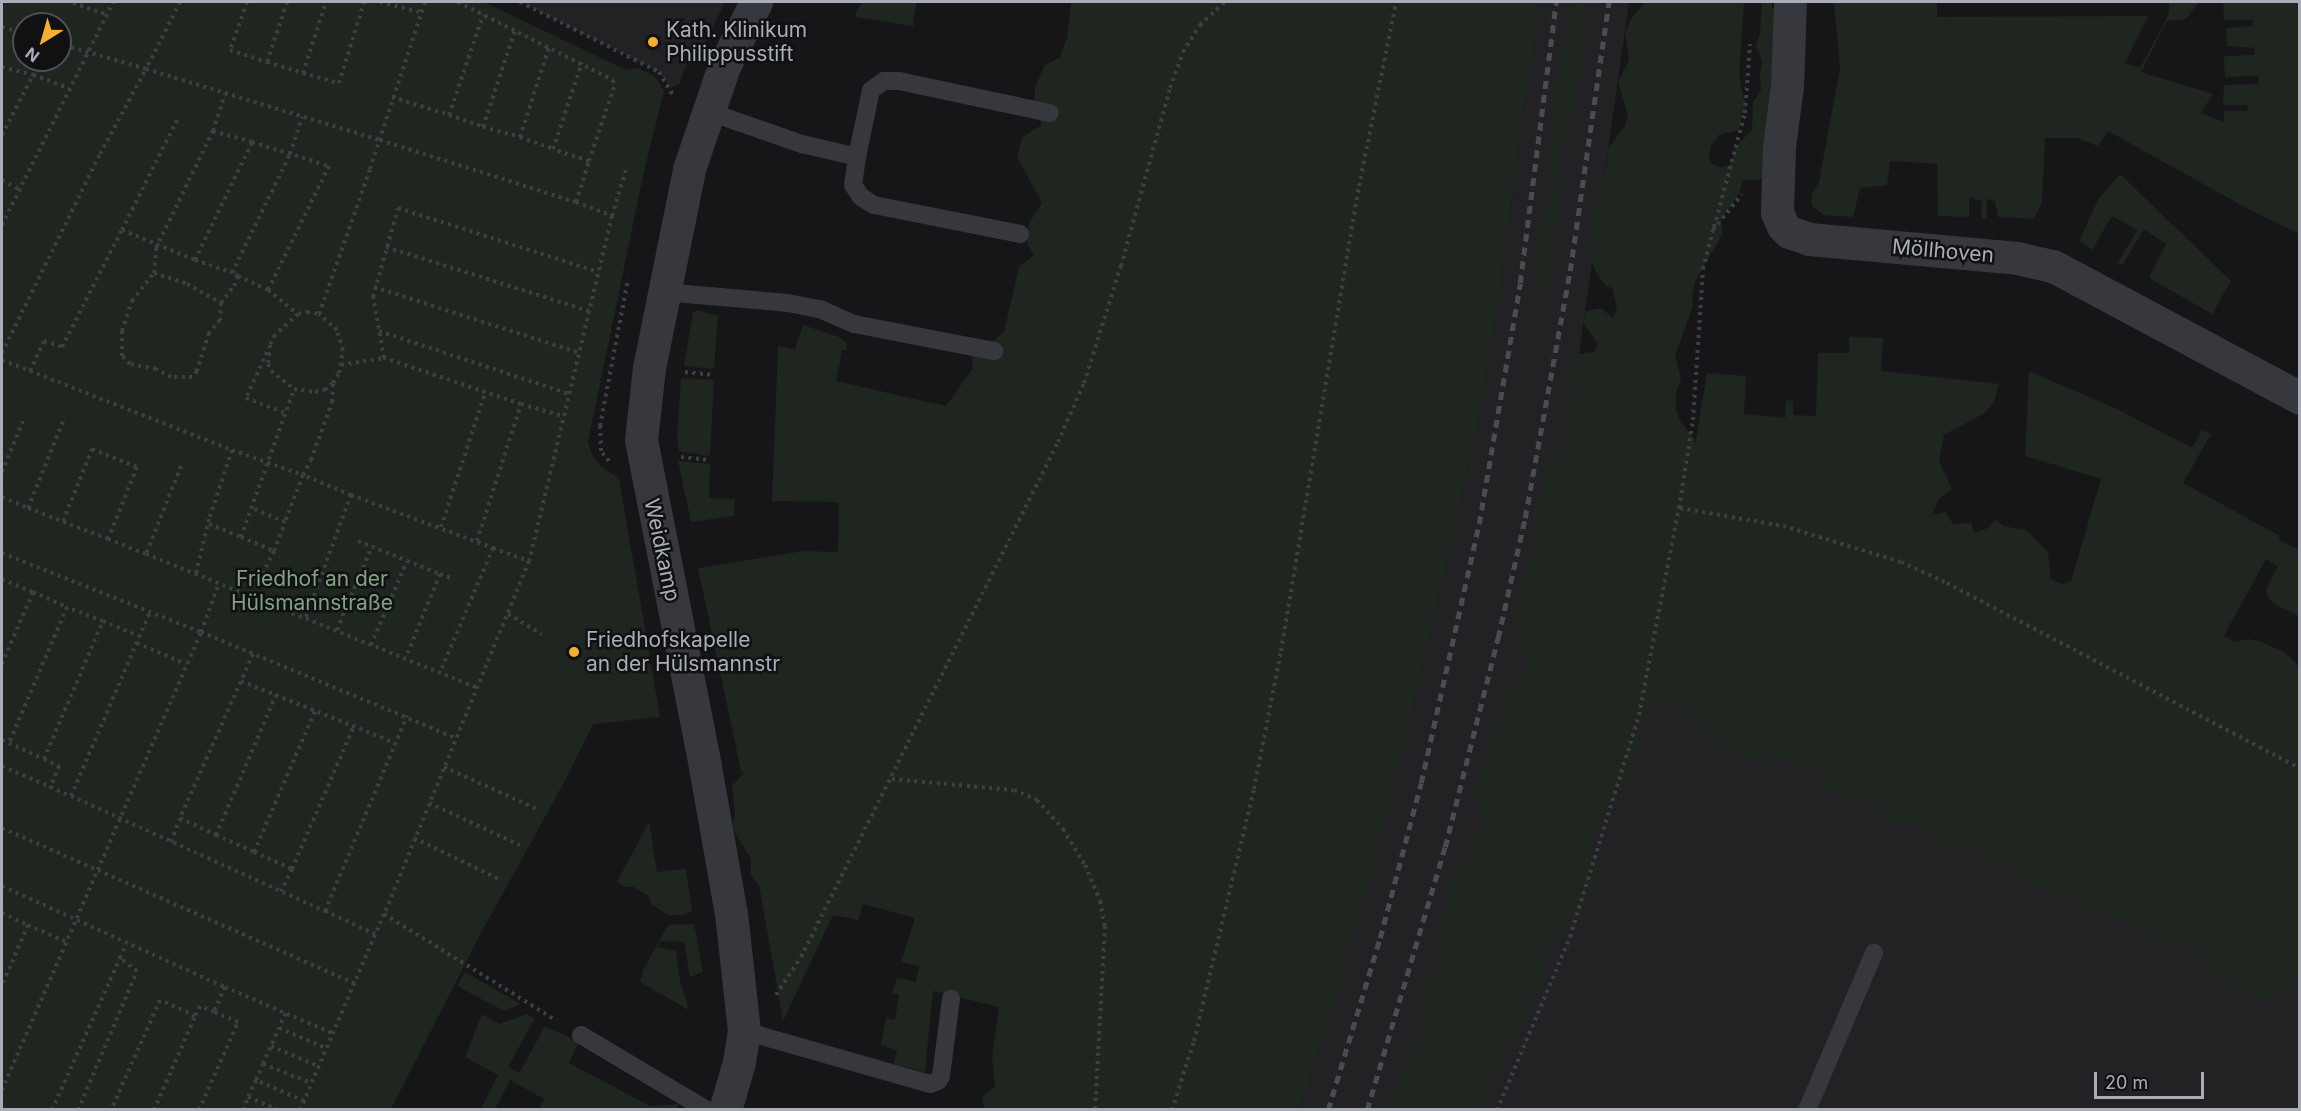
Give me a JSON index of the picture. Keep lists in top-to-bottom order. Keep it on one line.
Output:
{"streets":{"street":["Möllhoven","Weidkamp"]},"parks":["Friedhof an der Hülsmannstraße"],"places":["Kath. Klinikum Philippusstift","Friedhofskapelle an der Hülsmannstr"],"scale_bar":"20 m","north":"bottom left"}
